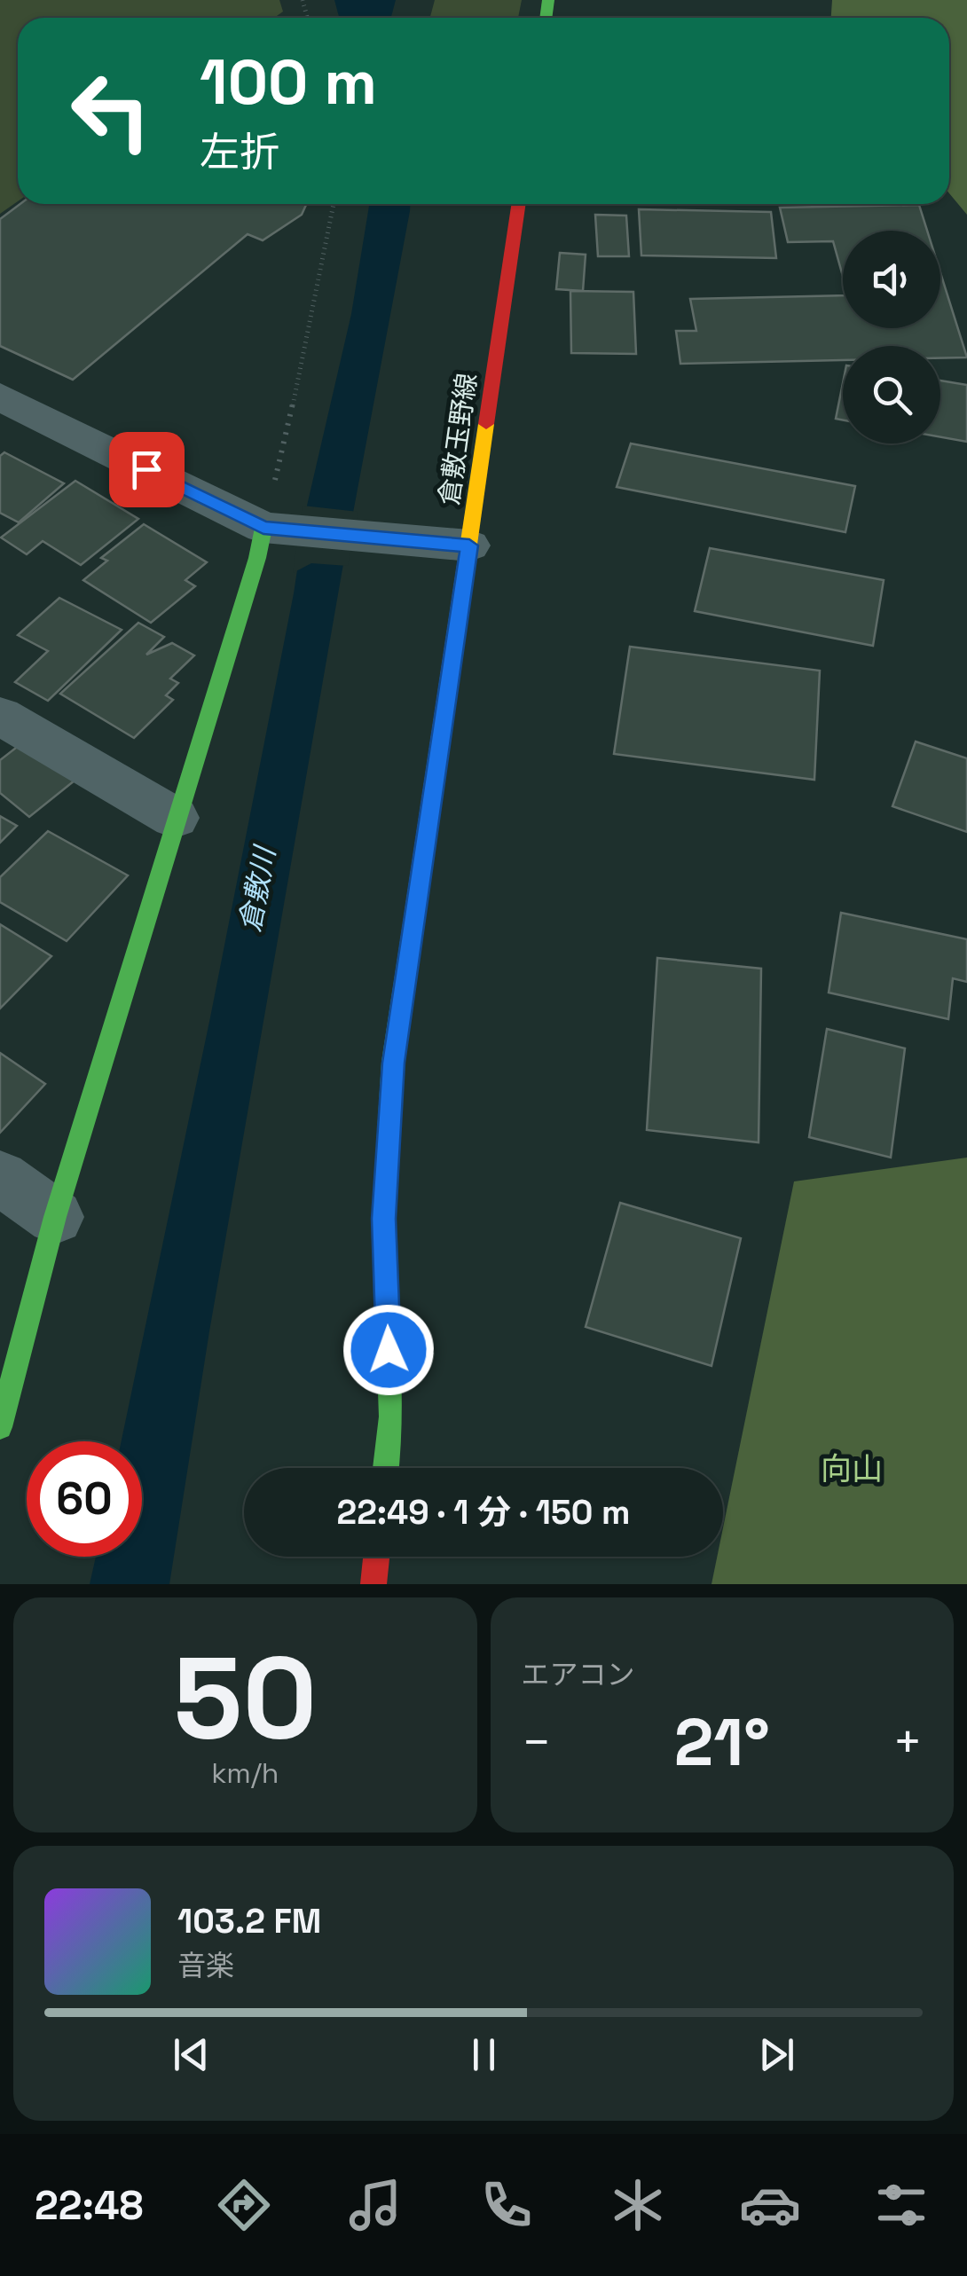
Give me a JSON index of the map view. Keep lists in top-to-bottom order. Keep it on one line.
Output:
{"streets":{"main road":["倉敷玉野線"]},"water":["倉敷川"],"parks":["向山"],"page":{"turn":["100 m","左折"],"limit":"60","trip":"22:49 · 1 分 · 150 m","tile":[["50","km/h"],"エアコン"],"heat":["−","21°","+"],"song":["103.2 FM","音楽"],"tabs":"22:48"}}
